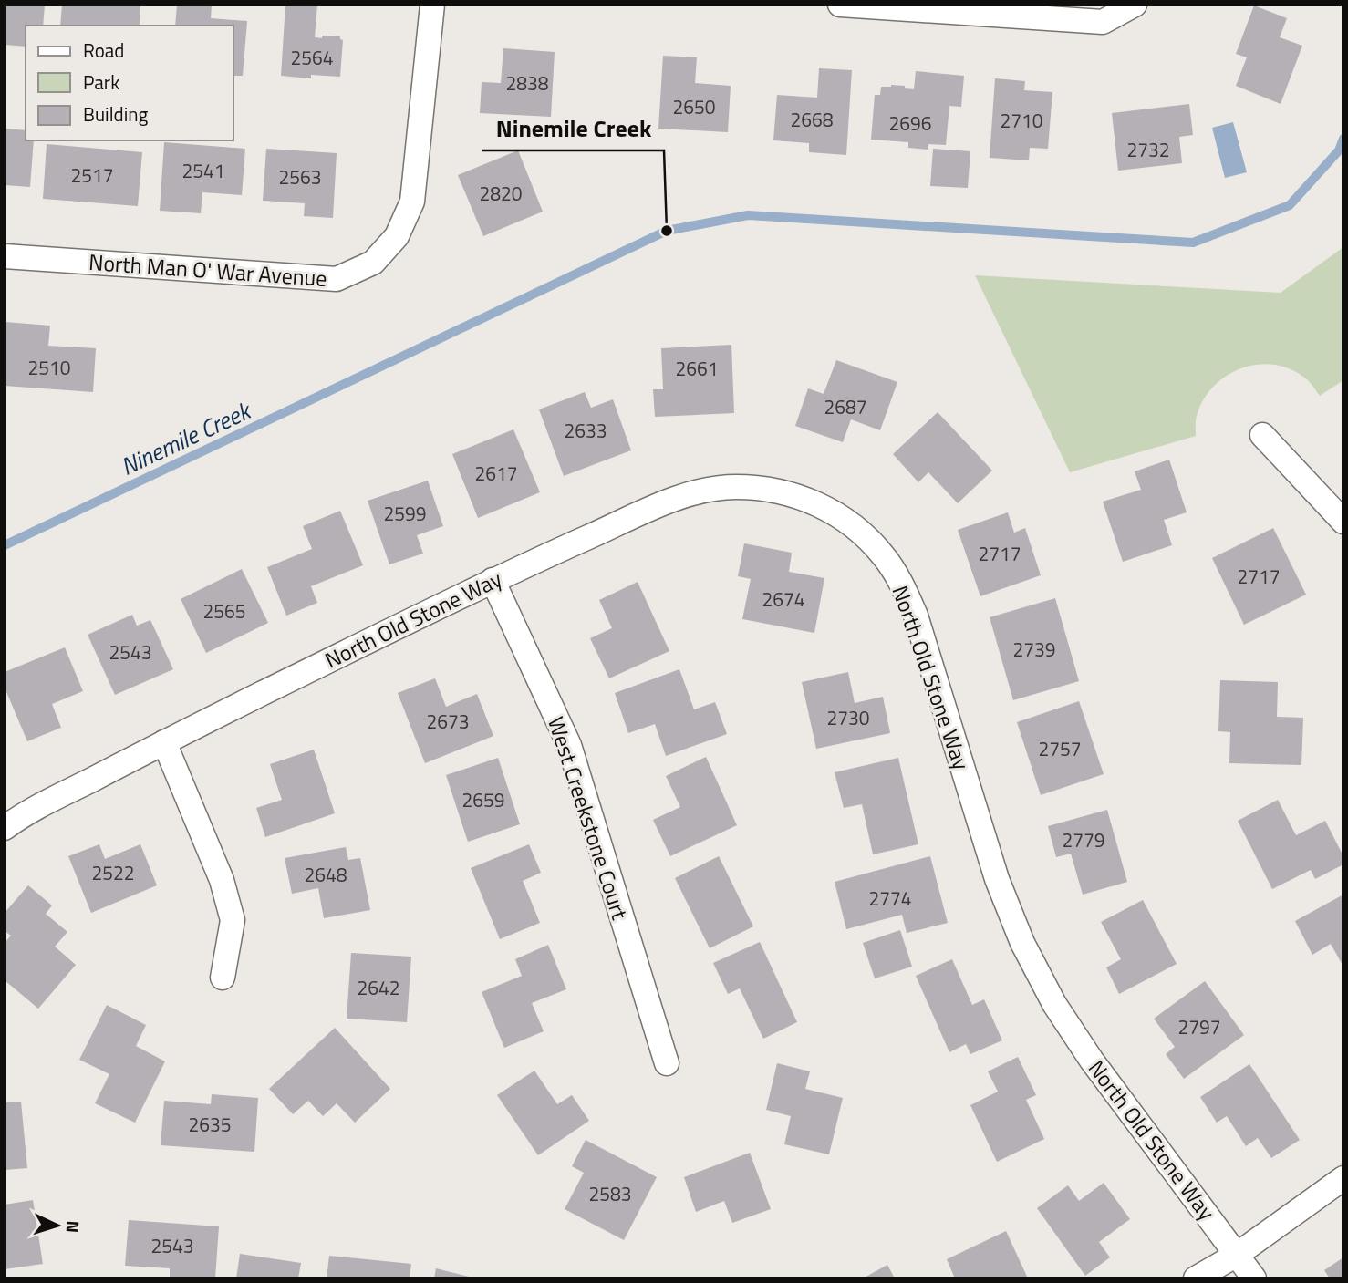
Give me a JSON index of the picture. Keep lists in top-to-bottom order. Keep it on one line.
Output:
{"streets":{"street":["North Man O' War Avenue","North Old Stone Way","West Creekstone Court"]},"crossings":[["North Old Stone Way","West Creekstone Court"]],"water":["Ninemile Creek"],"places":["Ninemile Creek"],"house_numbers":["2564","2838","2650","2668","2710","2696","2732","2541","2517","2563","2820","2510","2661","2687","2633","2617","2599","2717","2717","2674","2565","2739","2543","2730","2673","2757","2659","2779","2522","2648","2774","2642","2797","2635","2583","2543"],"legend":["Road","Park","Building"],"north":"right"}
